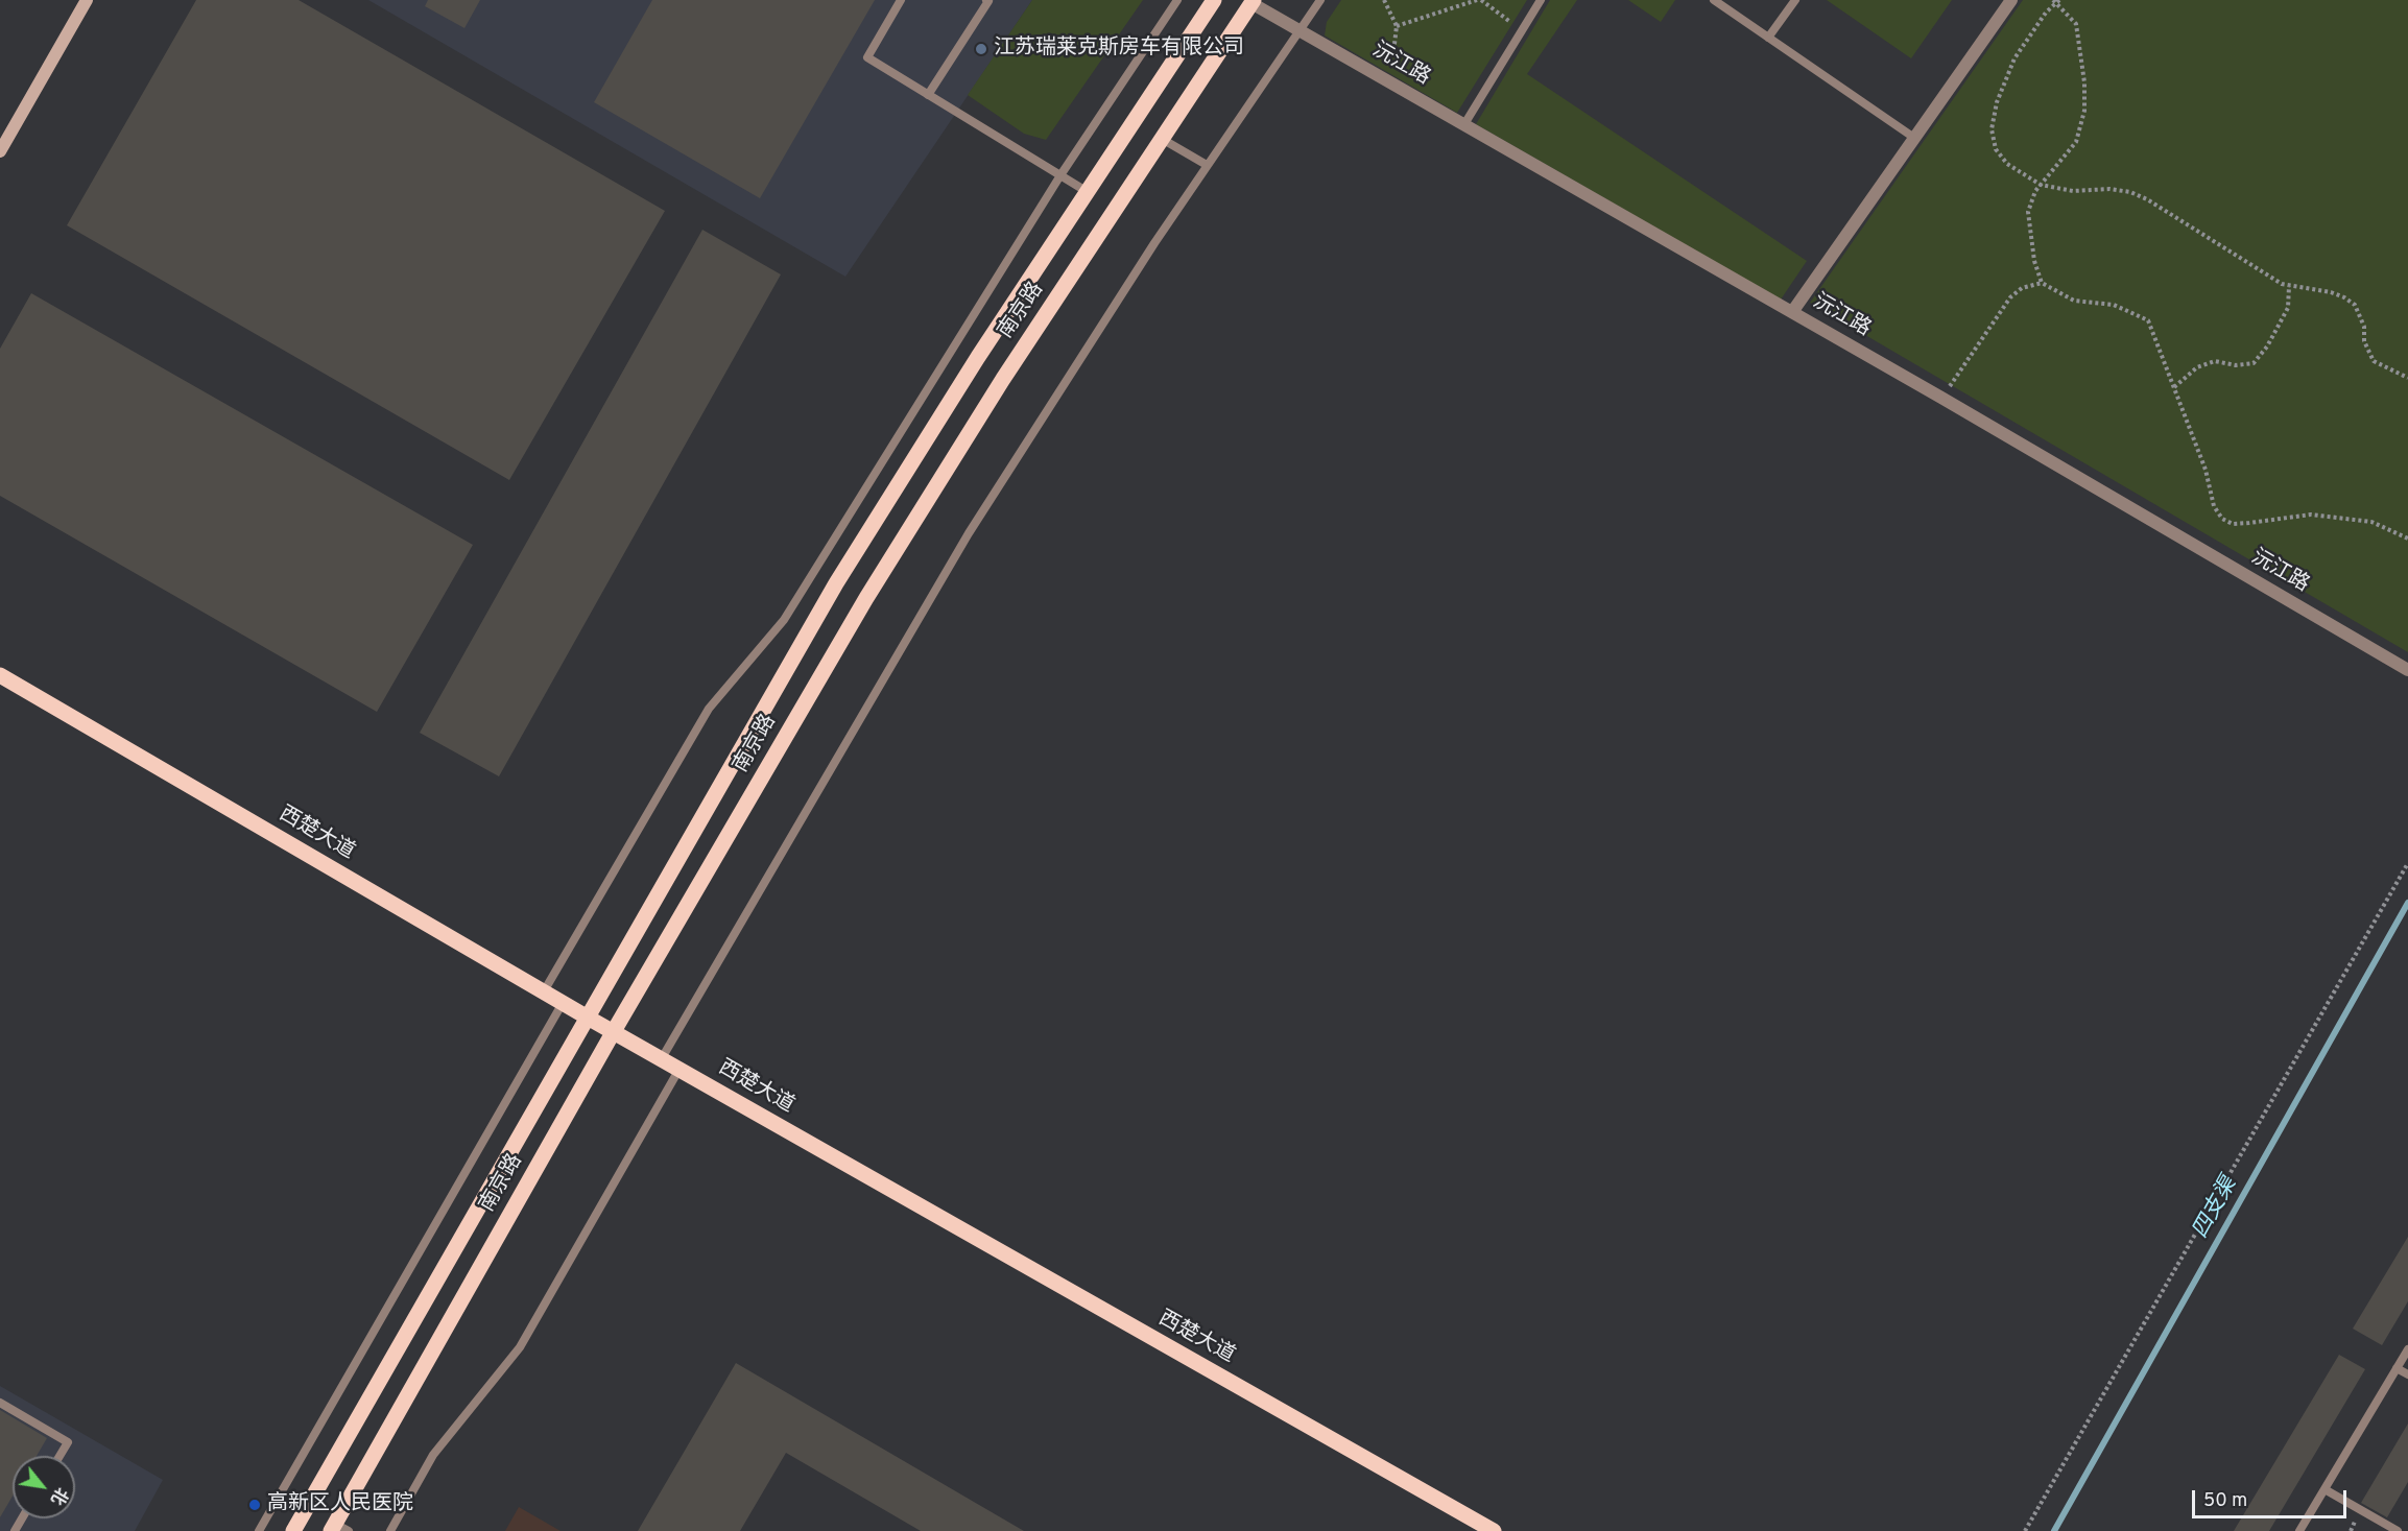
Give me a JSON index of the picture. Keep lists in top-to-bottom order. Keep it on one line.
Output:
{"streets":{"main road":["南京路","西楚大道"],"street":["沅江路"]},"crossings":[["沅江路","南京路"],["南京路","西楚大道"]],"water":["四支渠"],"places":["江苏瑞莱克斯房车有限公司","高新区人民医院"],"scale_bar":"50 m","north":"bottom right"}
